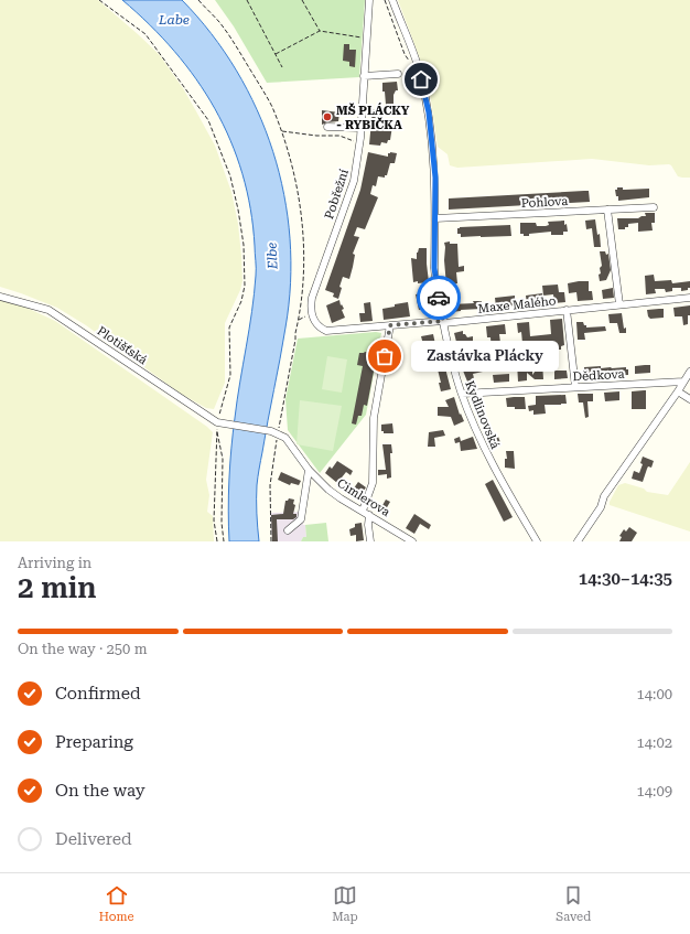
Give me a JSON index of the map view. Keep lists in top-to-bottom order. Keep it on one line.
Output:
{"streets":{"street":["Pobřežní","Pohlova","Maxe Malého","Plotišťská","Dědkova","Kydlinovská","Cimlerova"]},"crossings":[["Pohlova","Kydlinovská"],["Maxe Malého","Dědkova"],["Maxe Malého","Kydlinovská"],["Plotišťská","Cimlerova"],["Dědkova","Kydlinovská"]],"water":["Labe","Elbe"],"places":["MŠ PLÁCKY - RYBIČKA","Zastávka Plácky"],"page":{"bubble":"Zastávka Plácky","heading":["2 min","Arriving in","14:30–14:35"],"bar":"On the way · 250 m","list":[["Confirmed","14:00"],["Preparing","14:02"],["On the way","14:09"],"Delivered"],"tabs":["Home","Map","Saved"]}}
